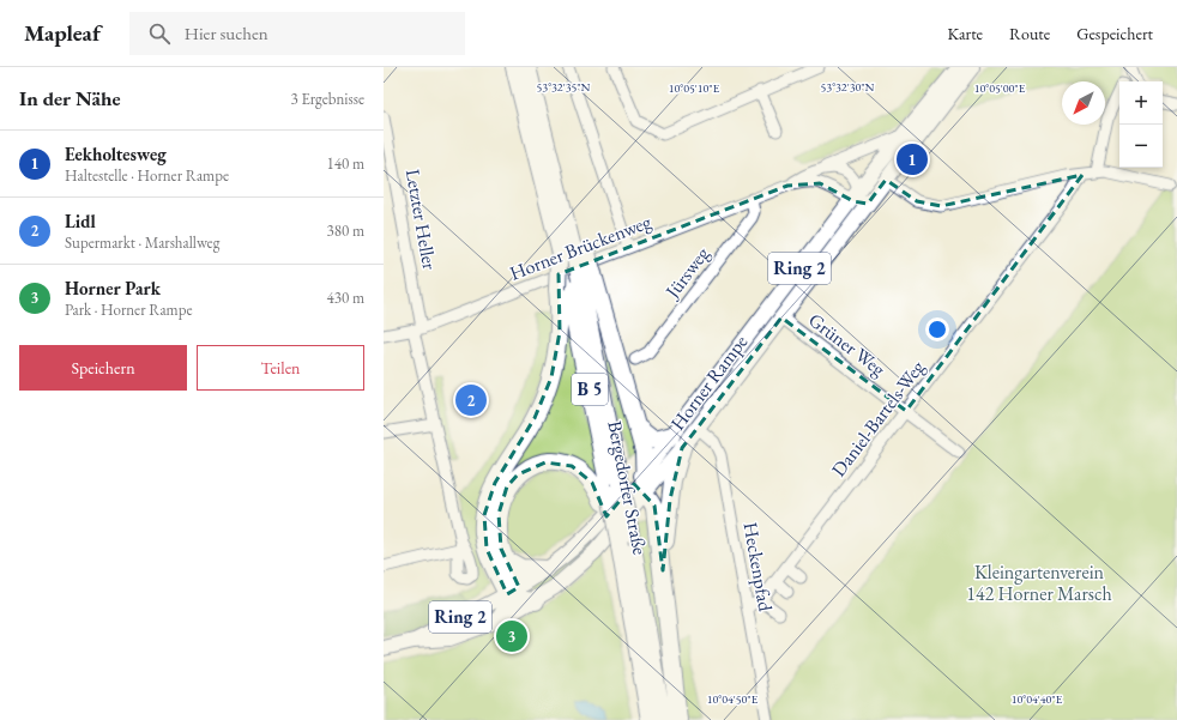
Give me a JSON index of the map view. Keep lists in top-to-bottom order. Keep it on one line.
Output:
{"streets":{"highway":["B 5","Bergedorfer Straße"],"main road":["Ring 2","Horner Rampe"],"street":["Letzter Heller","Horner Brückenweg","Jürsweg","Grüner Weg","Daniel-Bartels-Weg","Heckenpfad"]},"crossings":[["Letzter Heller","Horner Brückenweg"],["Horner Brückenweg","Jürsweg"],["Horner Brückenweg","Horner Rampe"],["Grüner Weg","Horner Rampe"],["Grüner Weg","Daniel-Bartels-Weg"],["Horner Rampe","Bergedorfer Straße"],["Horner Rampe","Heckenpfad"],["B 5","Bergedorfer Straße"],["Daniel-Bartels-Weg","Heckenpfad"]],"parks":["Kleingartenverein 142 Horner Marsch"],"north":"bottom left","page":{"header":"Mapleaf","search":"Hier suchen","nav":["Karte","Route","Gespeichert"],"heading":["In der Nähe","3 Ergebnisse"],"map_buttons":["+","−"],"list":[{"mark":"1","name":"Eekholtesweg","note":"Haltestelle · Horner Rampe","value":"140 m"},{"mark":"2","name":"Lidl","note":"Supermarkt · Marshallweg","value":"380 m"},{"mark":"3","name":"Horner Park","note":"Park · Horner Rampe","value":"430 m"}],"pins":["1","2","3"],"buttons":["Speichern","Teilen"]},"coordinates":["53°32'35\"N","53°32'30\"N","10°05'10\"E","10°05'00\"E","10°04'50\"E","10°04'40\"E"]}
